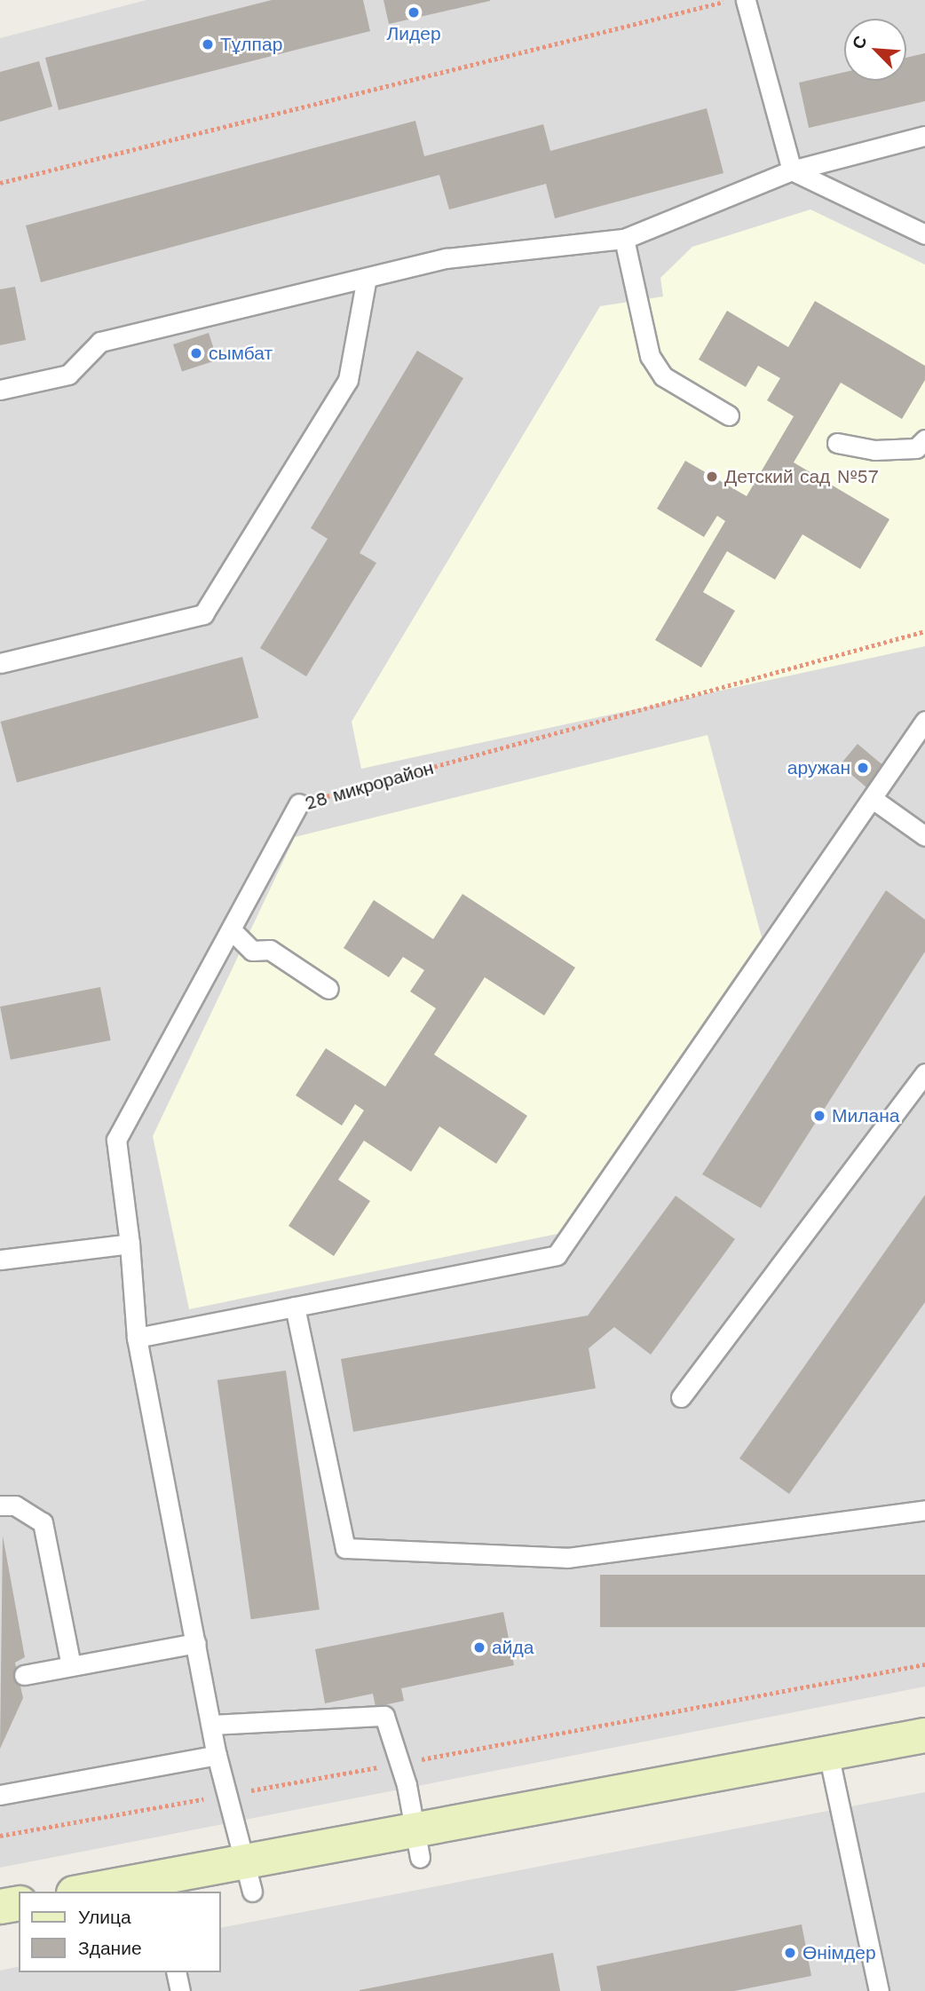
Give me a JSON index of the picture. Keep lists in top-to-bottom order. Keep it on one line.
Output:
{"streets":{"lane":["28 микрорайон"]},"places":["Лидер","Тұлпар","сымбат","Детский сад №57","аружан","Милана","айда","Өнімдер"],"legend":["Улица","Здание"],"north":"top left"}
